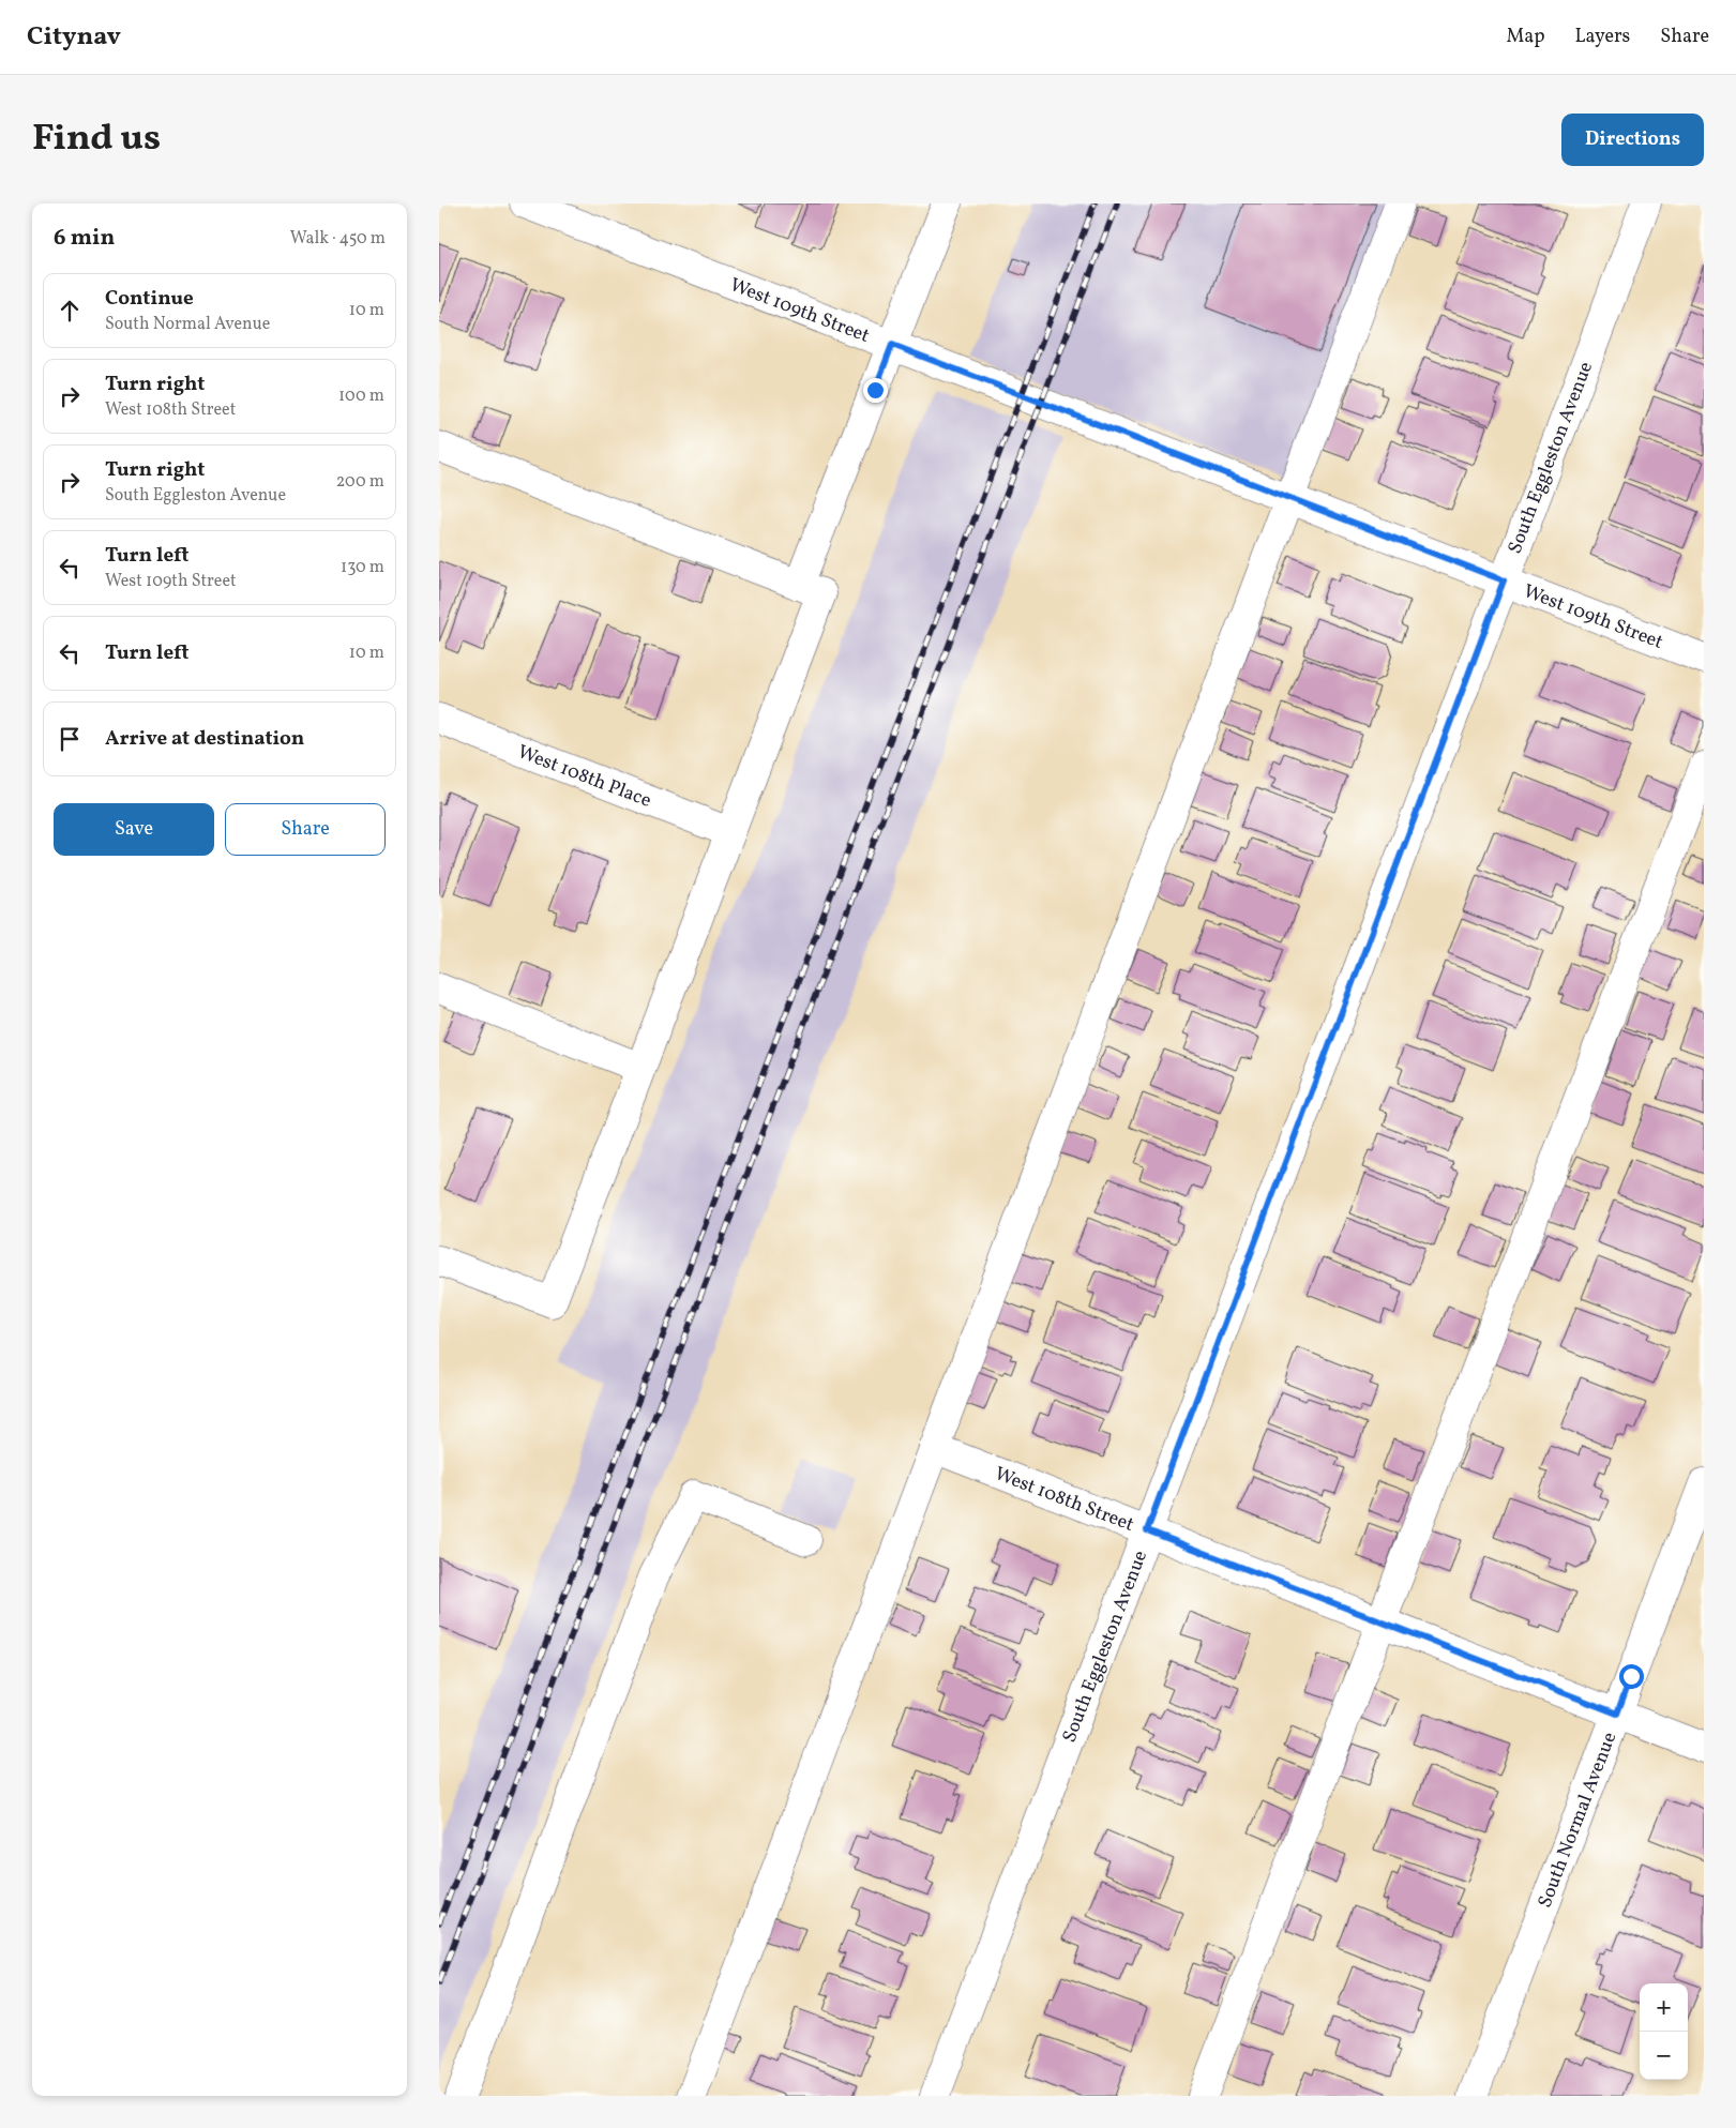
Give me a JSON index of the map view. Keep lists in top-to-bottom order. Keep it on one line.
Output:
{"streets":{"street":["West 109th Street","South Eggleston Avenue","West 108th Place","West 108th Street","South Normal Avenue"]},"crossings":[["West 109th Street","South Eggleston Avenue"],["South Eggleston Avenue","West 108th Street"],["West 108th Street","South Normal Avenue"]],"page":{"header":"Citynav","nav":["Map","Layers","Share"],"title":"Find us","buttons":["Directions",["Save","Share"]],"heading":["6 min","Walk · 450 m"],"list":[["Continue","South Normal Avenue","10 m"],["Turn right","West 108th Street","100 m"],["Turn right","South Eggleston Avenue","200 m"],["Turn left","West 109th Street","130 m"],["Turn left","10 m"],"Arrive at destination"],"map_buttons":["+","−"]}}
